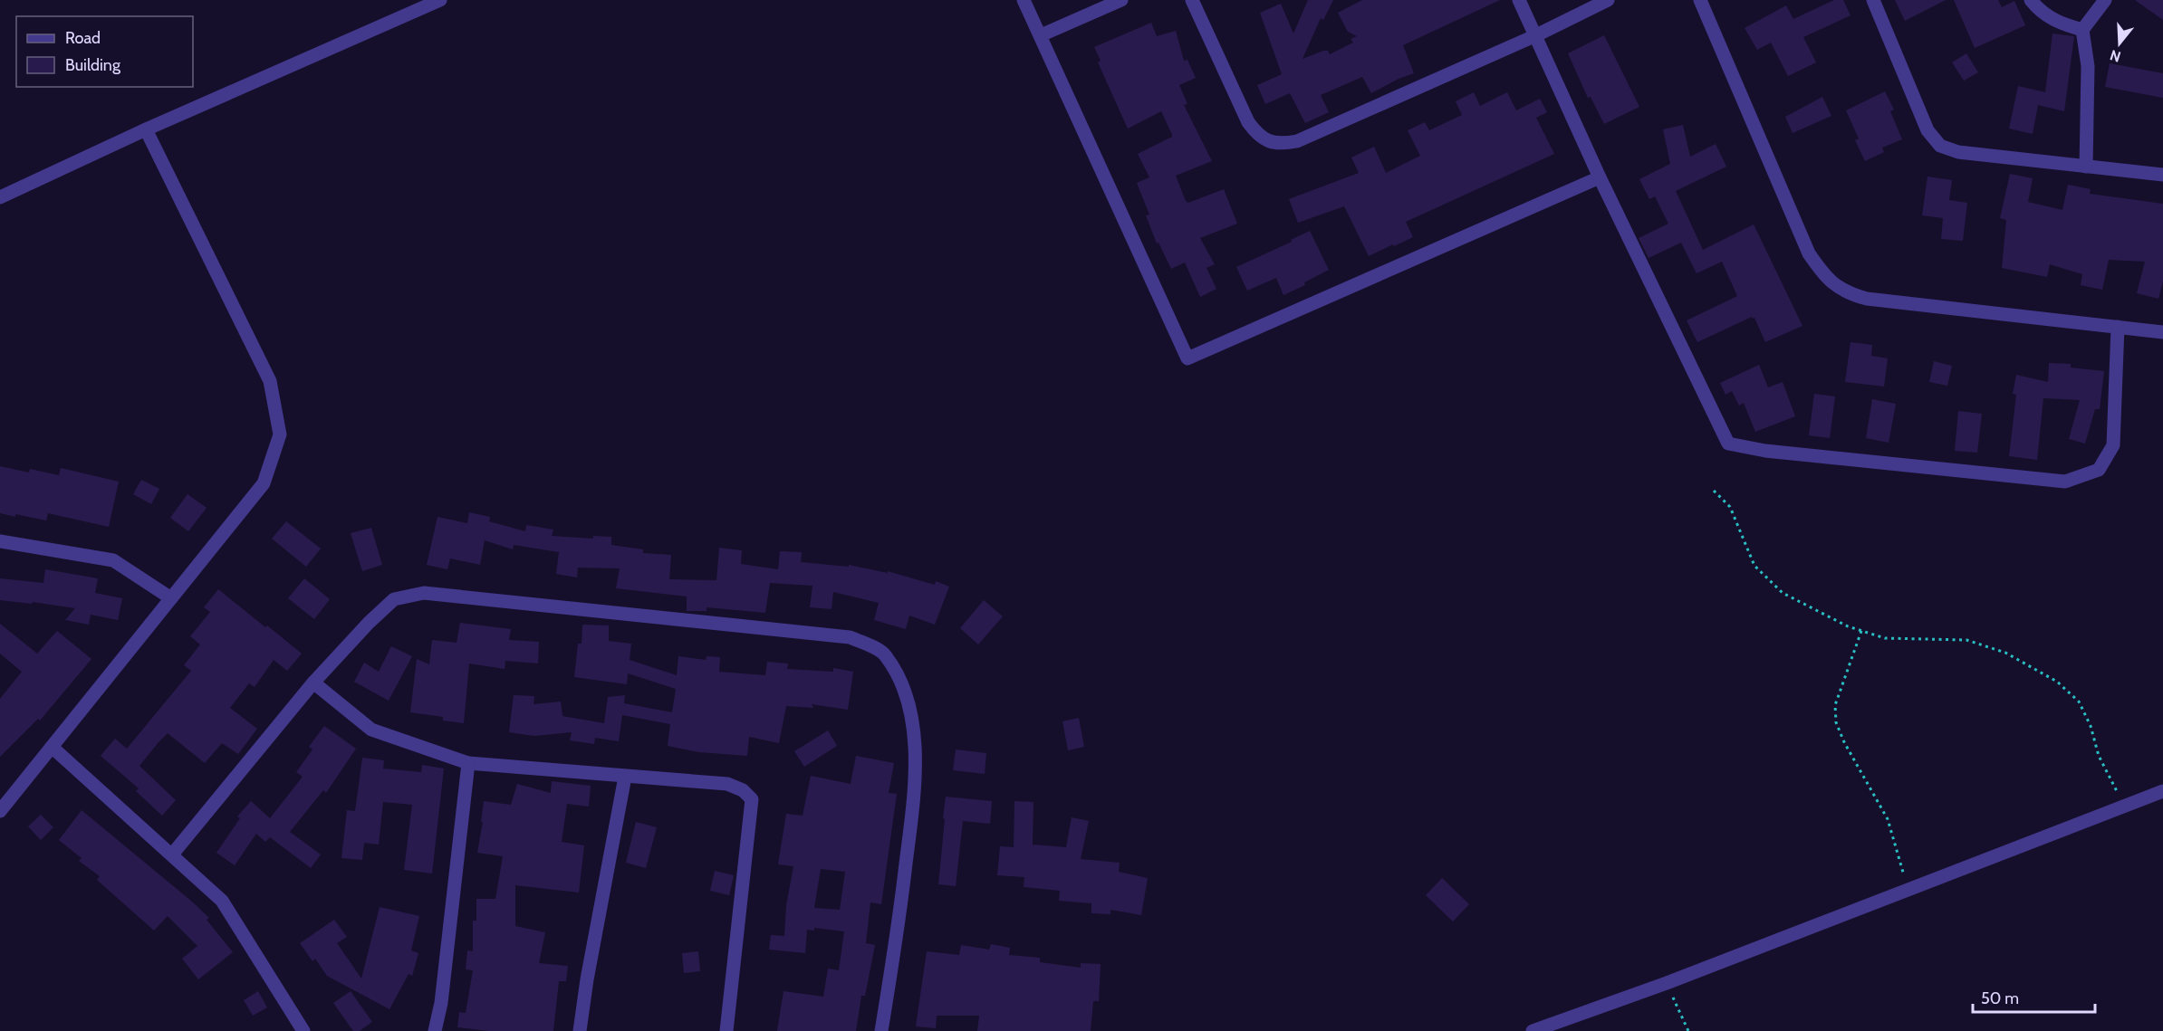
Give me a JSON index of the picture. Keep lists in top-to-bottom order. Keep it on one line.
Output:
{"legend":["Road","Building"],"scale_bar":"50 m","north":"bottom"}
